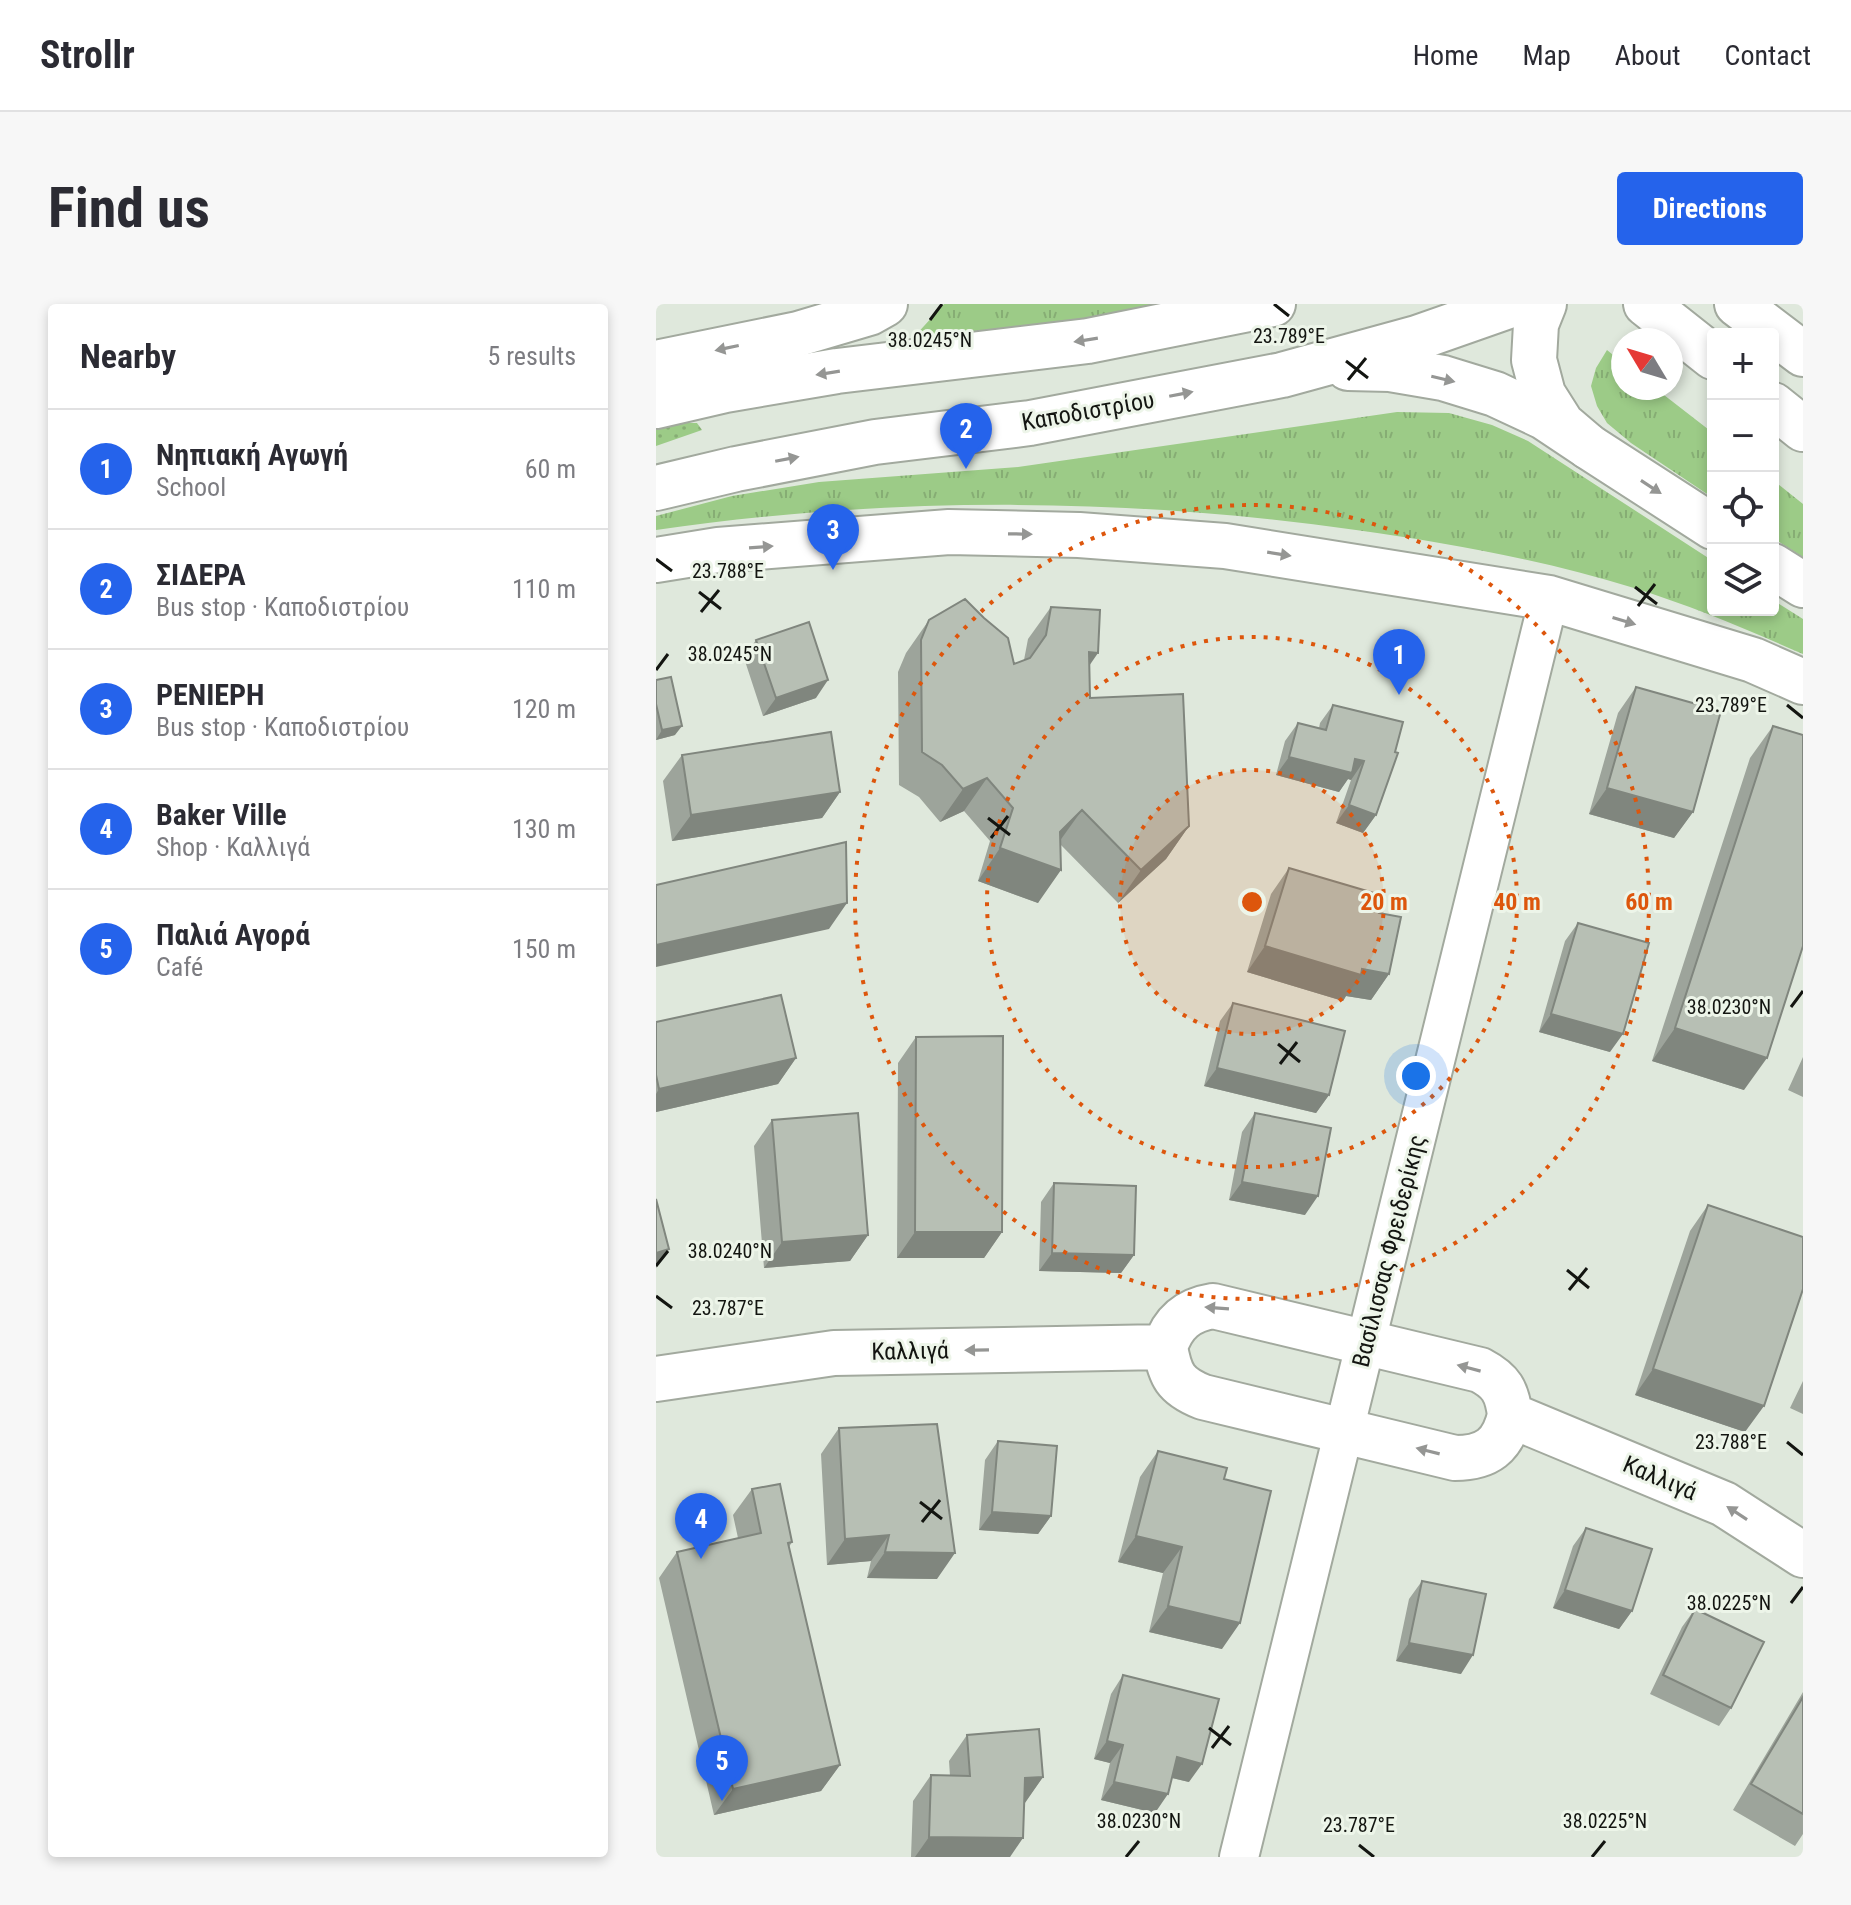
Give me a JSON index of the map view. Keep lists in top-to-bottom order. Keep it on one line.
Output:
{"streets":{"main road":["Καποδιστρίου","Καλλιγά"],"street":["Βασίλισσας Φρειδερίκης"]},"one_way":["Καλλιγά"],"north":"top left","page":{"header":"Strollr","nav":["Home","Map","About","Contact"],"buttons":"Directions","title":"Find us","heading":["Nearby","5 results"],"map_buttons":["+","−"],"pins":["2","3","1","4","5"],"list":[{"mark":"1","name":"Νηπιακή Αγωγή","note":"School","value":"60 m"},{"mark":"2","name":"ΣΙΔΕΡΑ","note":"Bus stop · Καποδιστρίου","value":"110 m"},{"mark":"3","name":"ΡΕΝΙΕΡΗ","note":"Bus stop · Καποδιστρίου","value":"120 m"},{"mark":"4","name":"Baker Ville","note":"Shop · Καλλιγά","value":"130 m"},{"mark":"5","name":"Παλιά Αγορά","note":"Café","value":"150 m"}]},"coordinates":["23.789°E","38.0245°N","23.788°E","38.0230°N","38.0240°N","23.787°E","38.0225°N"],"rings":["20 m","40 m","60 m"]}
